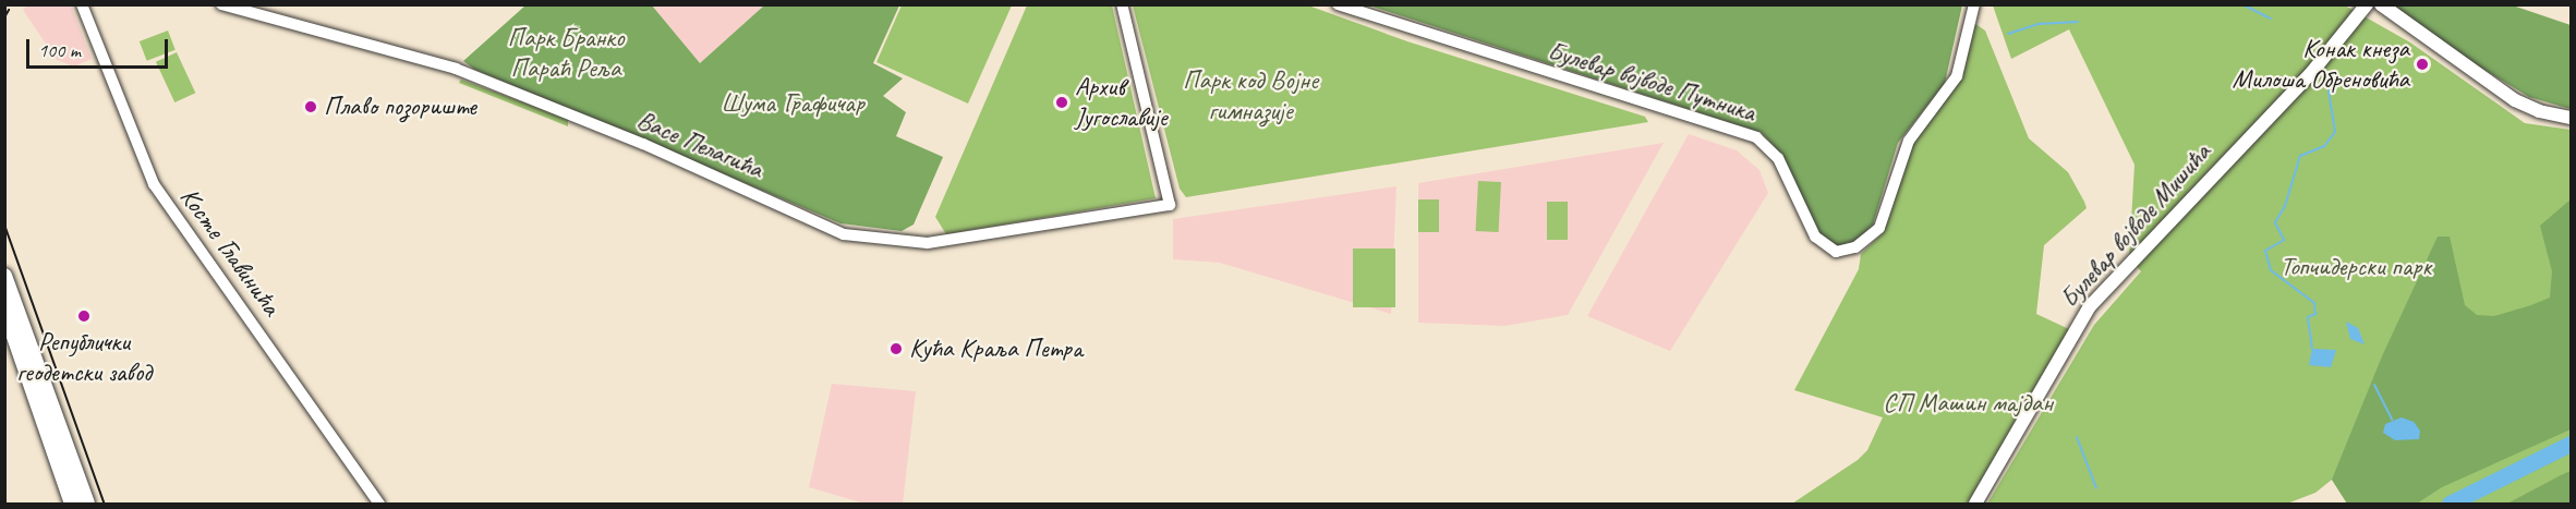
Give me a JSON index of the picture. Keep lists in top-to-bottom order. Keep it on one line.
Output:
{"streets":{"main road":["Булевар војводе Мишића"],"street":["Булевар војводе Путника","Васе Пелагића","Косте Главинића"]},"parks":["Парк Бранко Параћ Реља","Парк код Војне гимназије","Шума Графичар","Топчидерски парк","СП Машин мајдан"],"places":["Конак кнеза Милоша Обреновића","Архив Југославије","Плаво позориште","Републички геодетски завод","Кућа Краља Петра"],"scale_bar":"100 m"}
